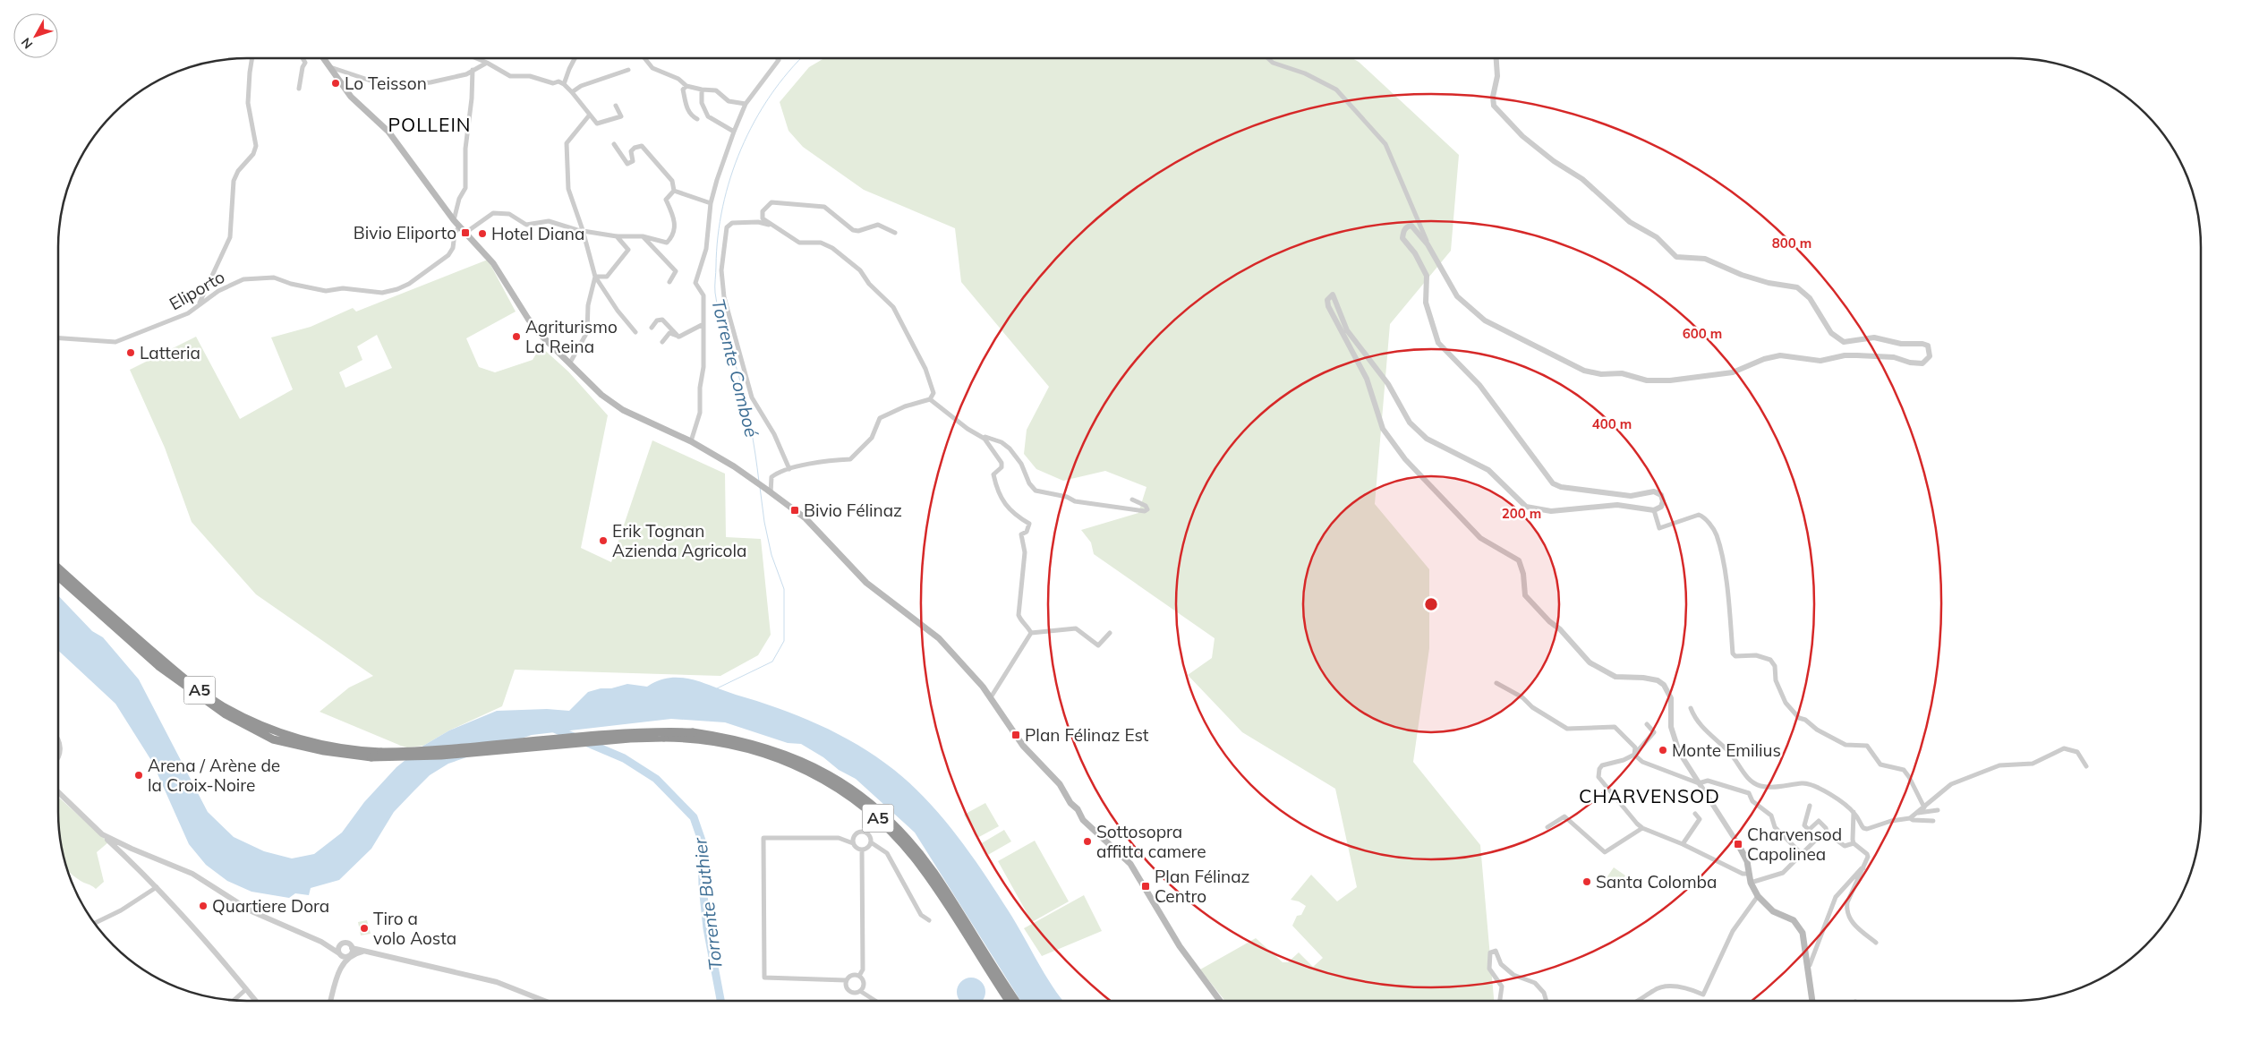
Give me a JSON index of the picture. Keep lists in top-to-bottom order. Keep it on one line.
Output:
{"streets":{"highway":["A5"],"street":["Eliporto"]},"districts":["POLLEIN","CHARVENSOD"],"water":["Torrente Comboé","Torrente Buthier"],"places":{"other":["Lo Teisson","Hotel Diana","Agriturismo La Reina","Latteria","Erik Tognan Azienda Agricola","Monte Emilius","Arena / Arène de la Croix-Noire","Sottosopra affitta camere","Santa Colomba","Quartiere Dora","Tiro a volo Aosta"],"transit":["Bivio Eliporto","Bivio Félinaz","Plan Félinaz Est","Charvensod Capolinea","Plan Félinaz Centro"]},"north":"bottom left","rings":["800 m","600 m","400 m","200 m"]}
